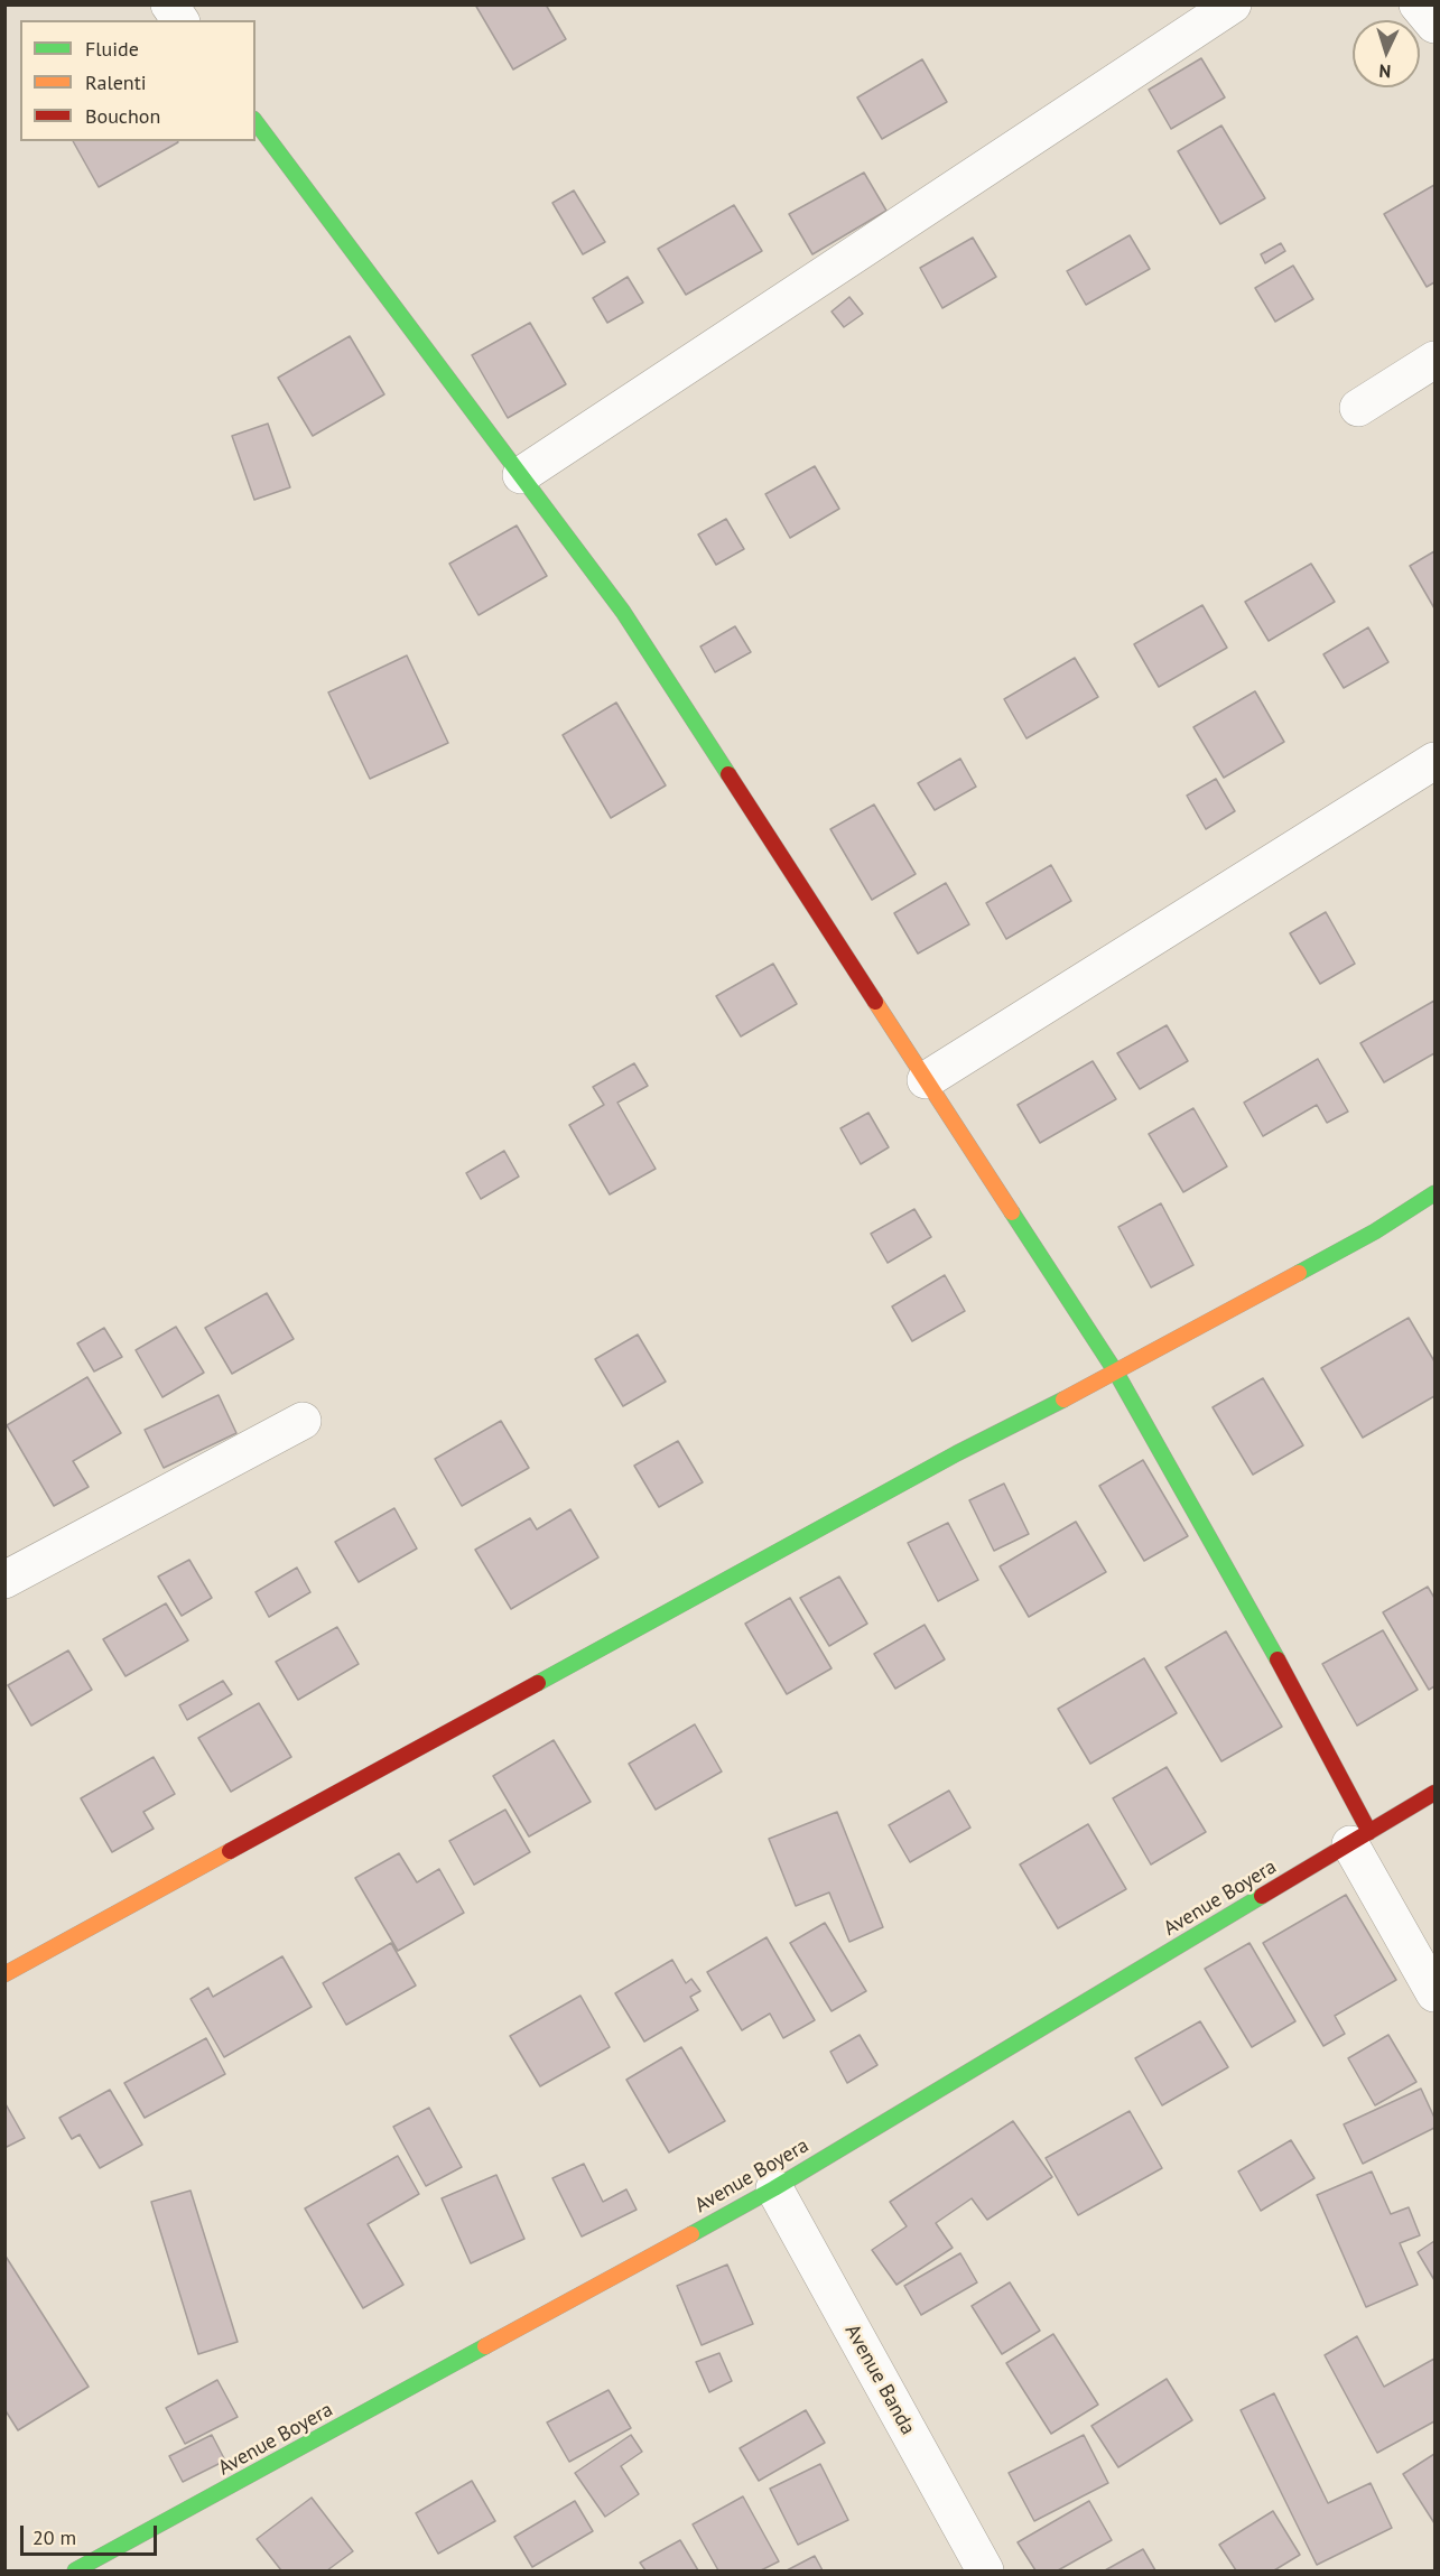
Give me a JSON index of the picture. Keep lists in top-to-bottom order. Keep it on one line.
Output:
{"streets":{"street":["Avenue Boyera","Avenue Banda"]},"crossings":[["Avenue Boyera","Avenue Banda"]],"legend":["Fluide","Ralenti","Bouchon"],"scale_bar":"20 m","north":"bottom"}
